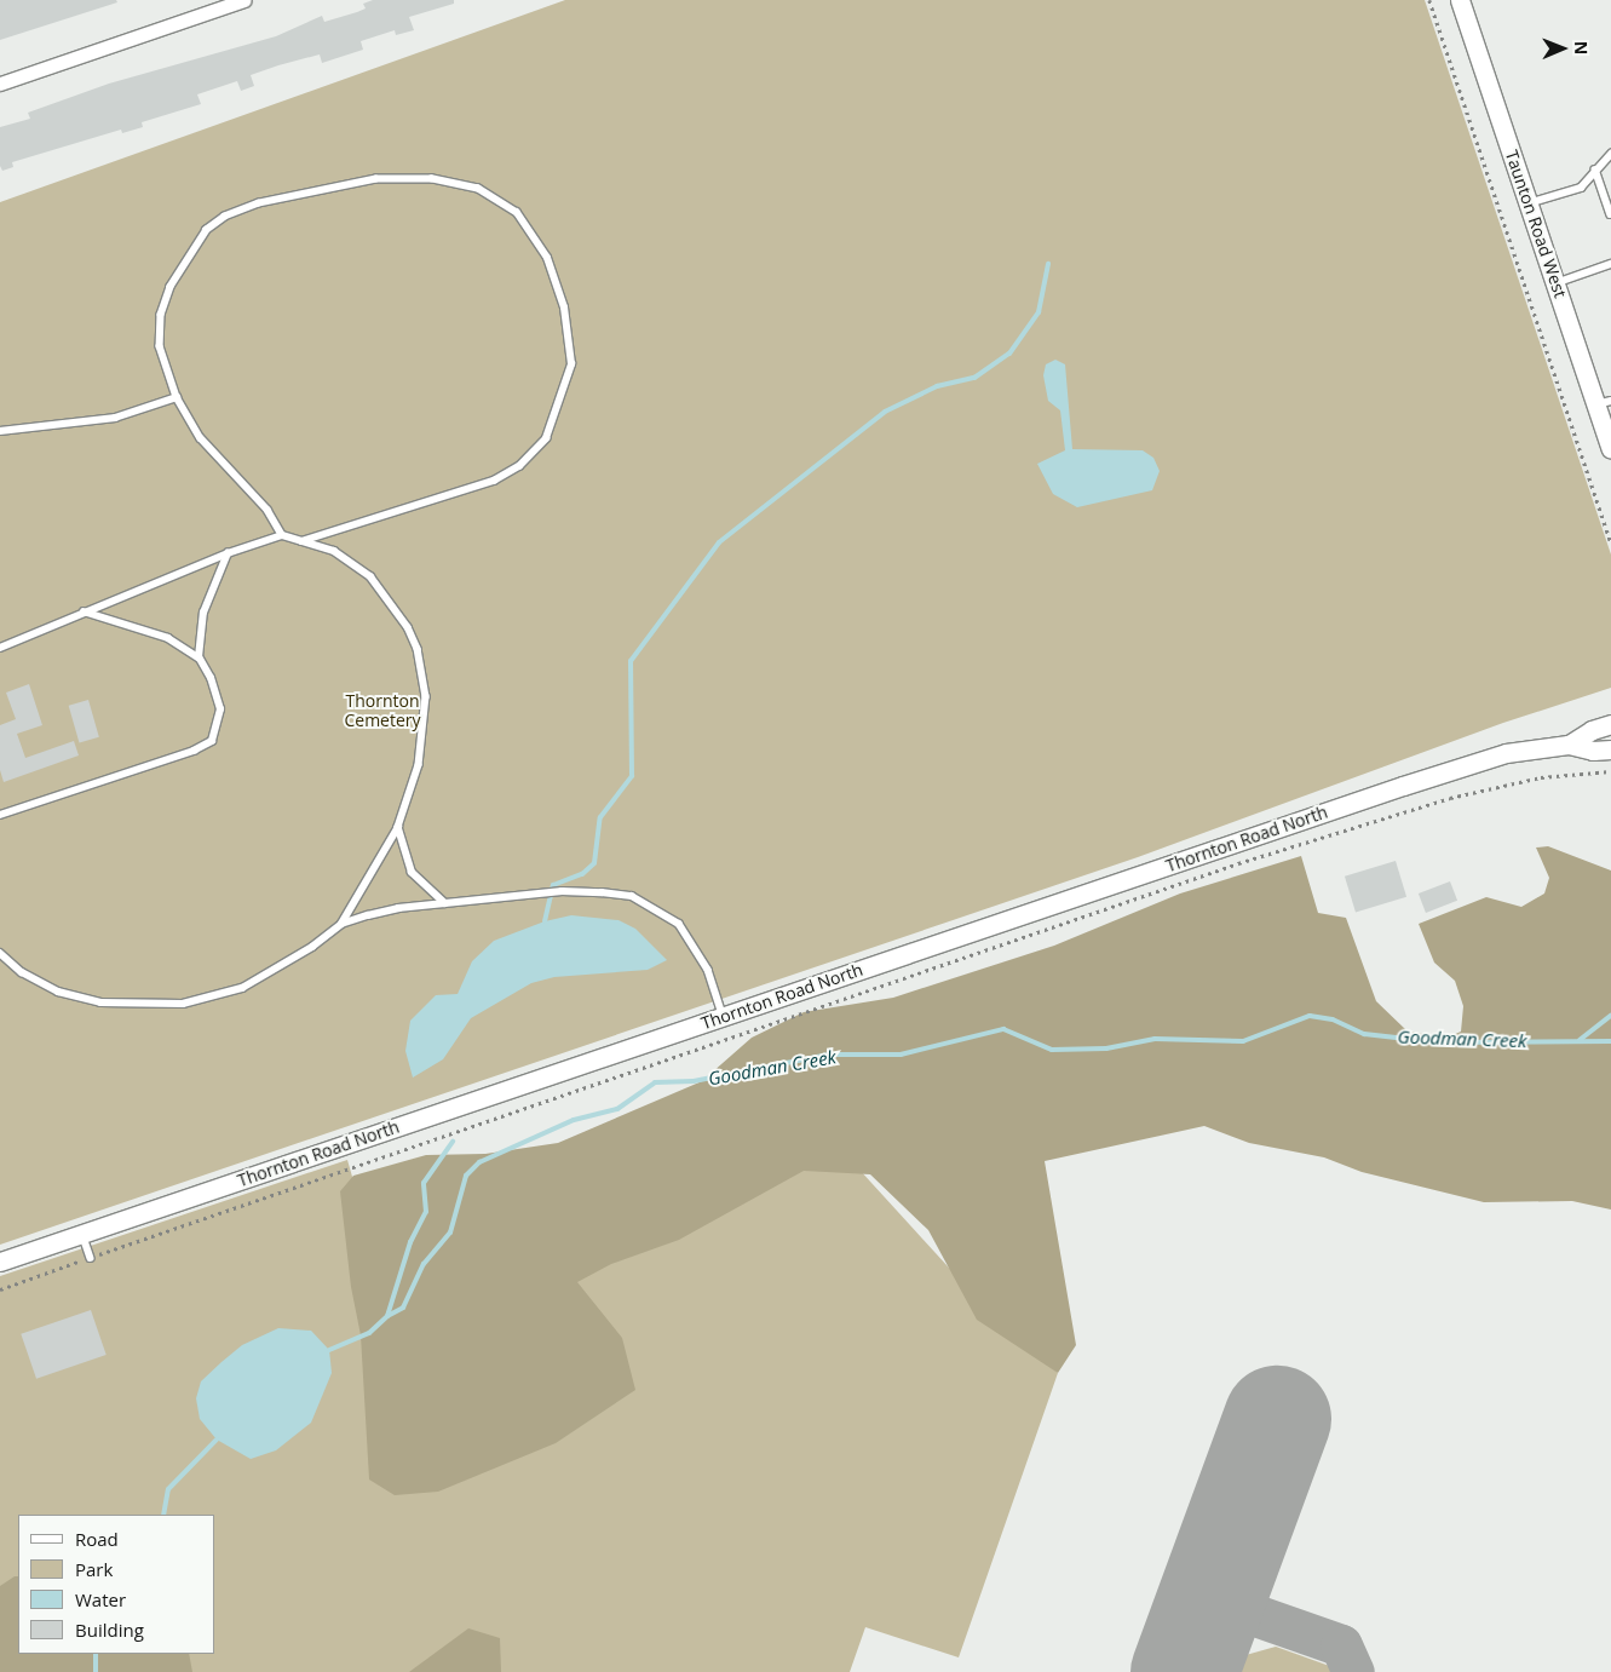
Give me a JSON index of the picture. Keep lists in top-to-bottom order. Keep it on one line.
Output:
{"streets":{"main road":["Taunton Road West","Thornton Road North"]},"water":["Goodman Creek"],"parks":["Thornton Cemetery"],"legend":["Road","Park","Water","Building"],"north":"right"}
